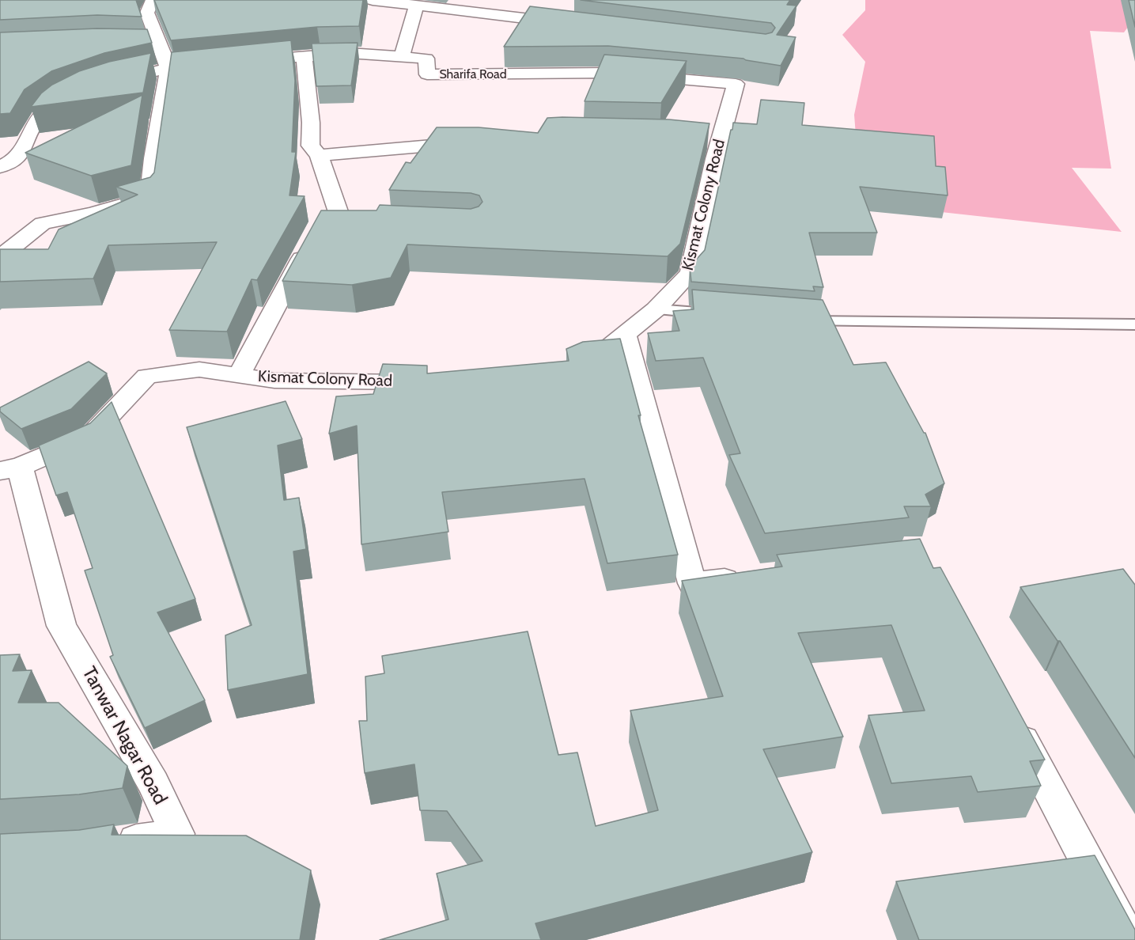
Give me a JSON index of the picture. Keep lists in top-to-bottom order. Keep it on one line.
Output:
{"streets":{"street":["Sharifa Road","Kismat Colony Road","Tanwar Nagar Road"]},"crossings":[["Sharifa Road","Kismat Colony Road"],["Kismat Colony Road","Tanwar Nagar Road"]]}
